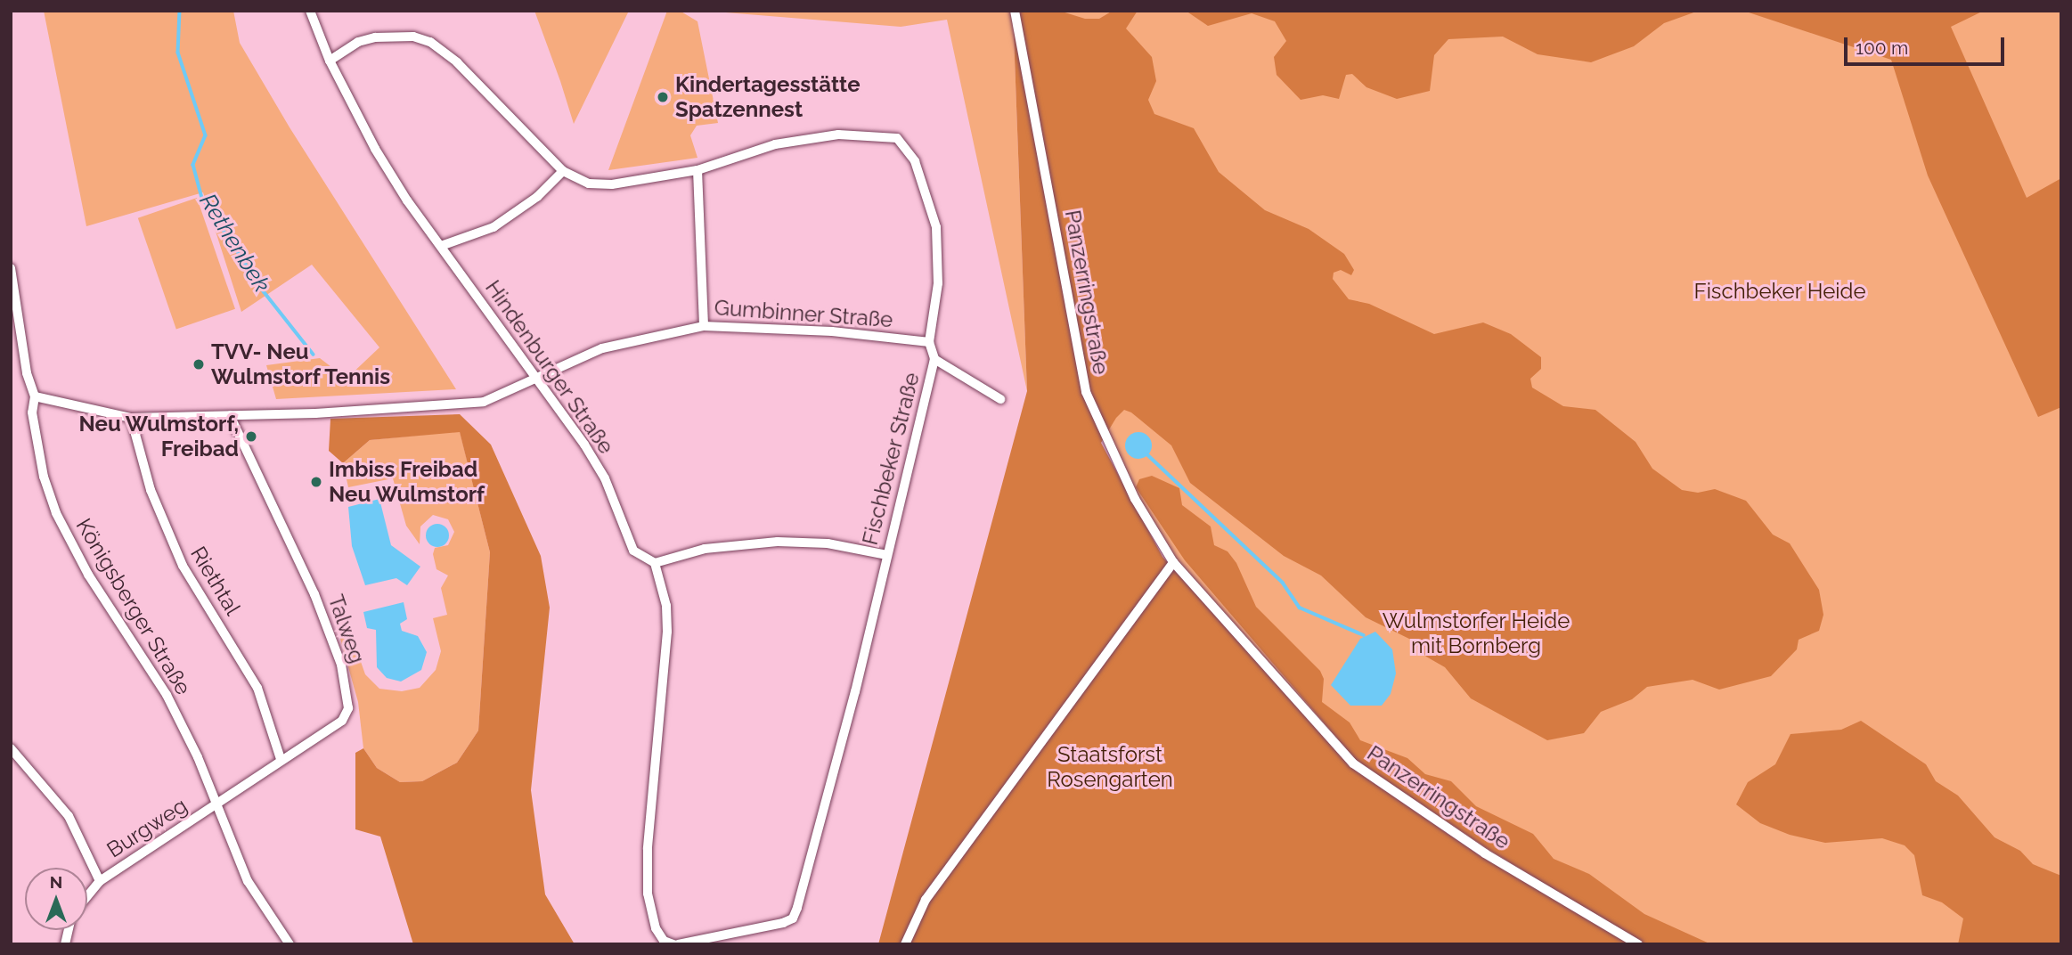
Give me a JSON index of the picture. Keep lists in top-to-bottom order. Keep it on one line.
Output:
{"streets":{"street":["Panzerringstraße","Gumbinner Straße","Hindenburger Straße","Fischbeker Straße","Riethtal","Königsberger Straße","Talweg","Burgweg"]},"crossings":[["Gumbinner Straße","Hindenburger Straße"],["Gumbinner Straße","Fischbeker Straße"],["Gumbinner Straße","Riethtal"],["Gumbinner Straße","Königsberger Straße"],["Gumbinner Straße","Talweg"],["Riethtal","Talweg"],["Königsberger Straße","Talweg"],["Königsberger Straße","Burgweg"],["Talweg","Burgweg"]],"water":["Rethenbek"],"parks":["Fischbeker Heide","Wulmstorfer Heide mit Bornberg","Staatsforst Rosengarten"],"places":["Kindertagesstätte Spatzennest","TVV- Neu Wulmstorf Tennis","Neu Wulmstorf, Freibad","Imbiss Freibad Neu Wulmstorf"],"scale_bar":"100 m","north":"top"}
